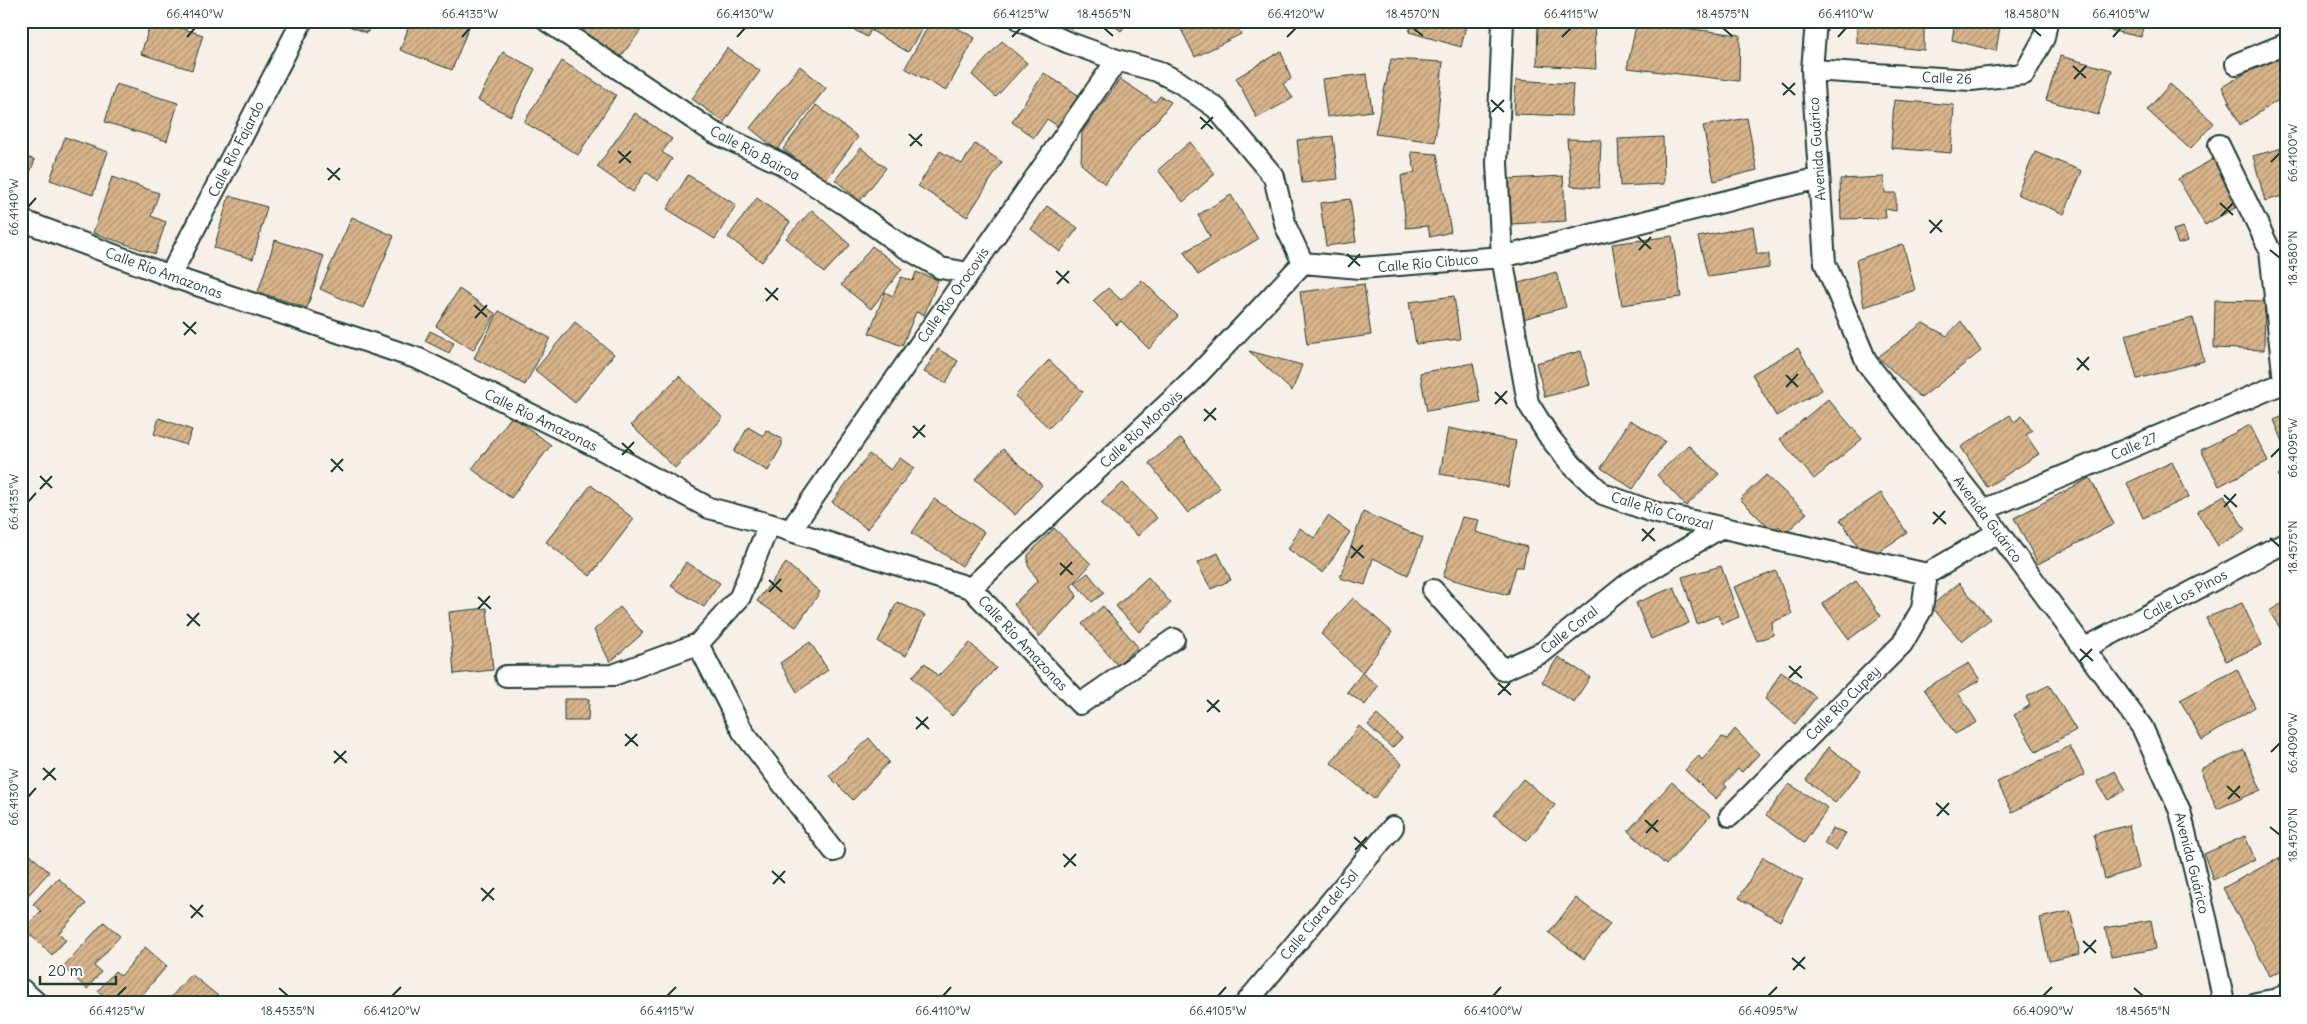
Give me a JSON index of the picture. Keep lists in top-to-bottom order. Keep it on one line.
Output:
{"streets":{"street":["Calle 26","Calle Río Fajardo","Avenida Guárico","Calle Río Bairoa","Calle Río Cibuco","Calle Río Amazonas","Calle Río Orocovis","Calle Río Morovis","Calle 27","Calle Río Corozal","Calle Los Pinos","Calle Coral","Calle Río Cupey","Calle Ciara del Sol"]},"crossings":[["Calle 26","Avenida Guárico"],["Calle Río Fajardo","Calle Río Amazonas"],["Avenida Guárico","Calle Río Cibuco"],["Avenida Guárico","Calle 27"],["Avenida Guárico","Calle Los Pinos"],["Calle Río Bairoa","Calle Río Orocovis"],["Calle Río Cibuco","Calle Río Morovis"],["Calle Río Cibuco","Calle Río Corozal"],["Calle Río Amazonas","Calle Río Orocovis"],["Calle Río Amazonas","Calle Río Morovis"],["Calle Río Corozal","Calle Coral"],["Calle Río Corozal","Calle Río Cupey"]],"scale_bar":"20 m","coordinates":["66.4140°W","66.4135°W","66.4130°W","66.4125°W","18.4565°N","66.4120°W","18.4570°N","66.4115°W","18.4575°N","66.4110°W","18.4580°N","66.4105°W","66.4100°W","66.4095°W","66.4090°W","18.4535°N"]}
